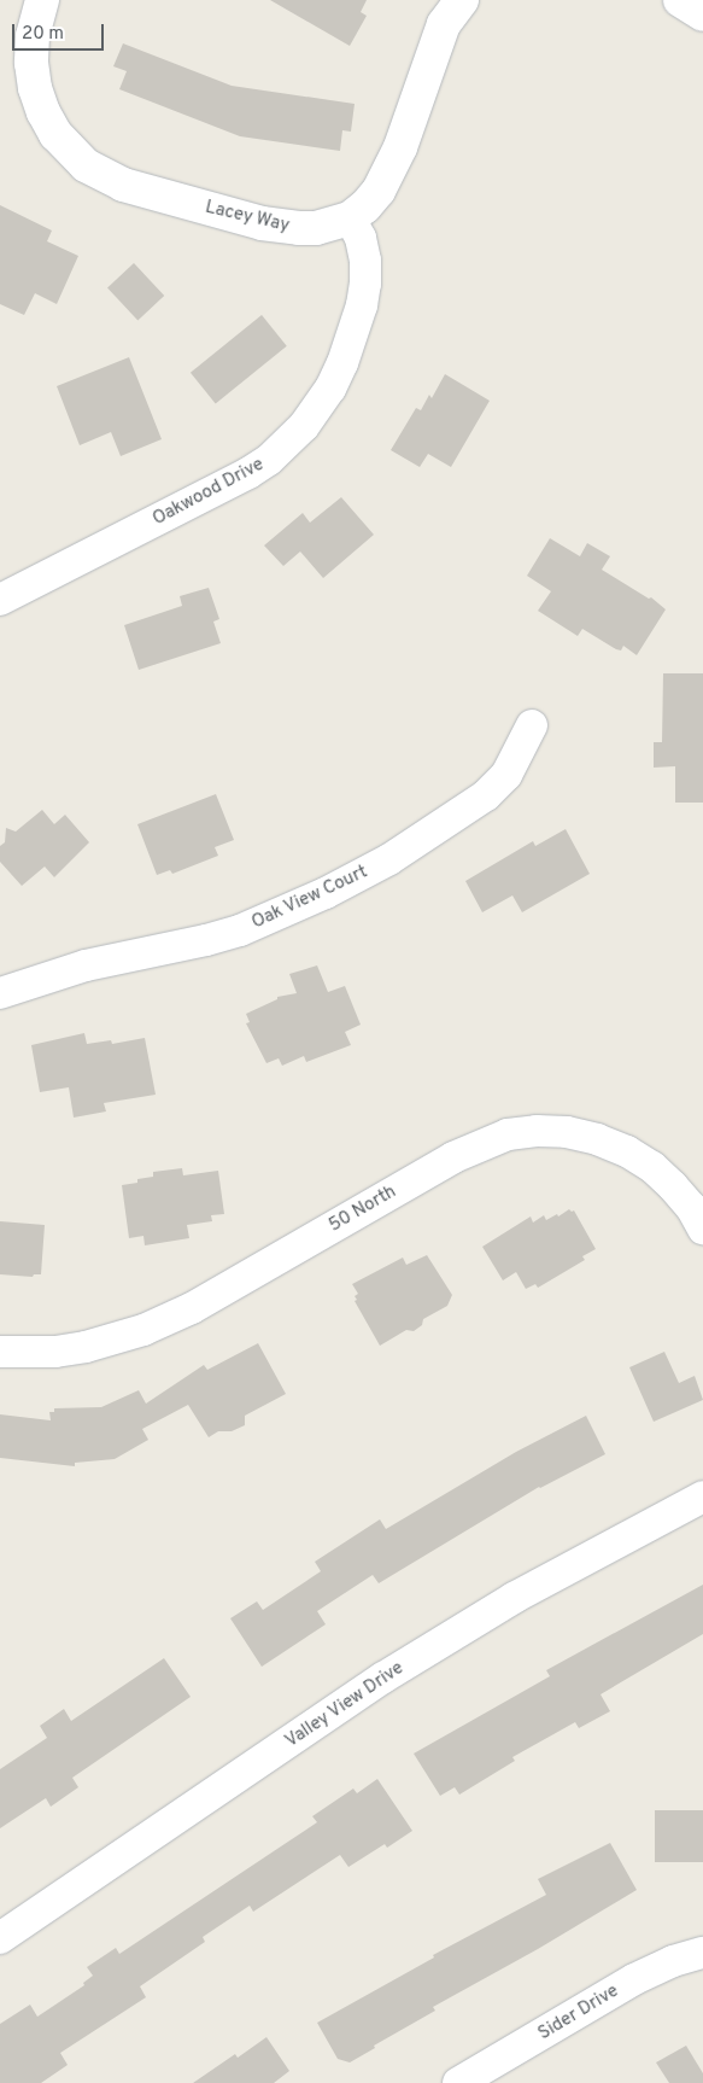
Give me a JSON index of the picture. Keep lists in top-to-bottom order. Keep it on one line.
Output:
{"streets":{"street":["Lacey Way","Oakwood Drive","Oak View Court","50 North","Valley View Drive","Sider Drive"]},"crossings":[["Lacey Way","Oakwood Drive"]],"scale_bar":"20 m"}
